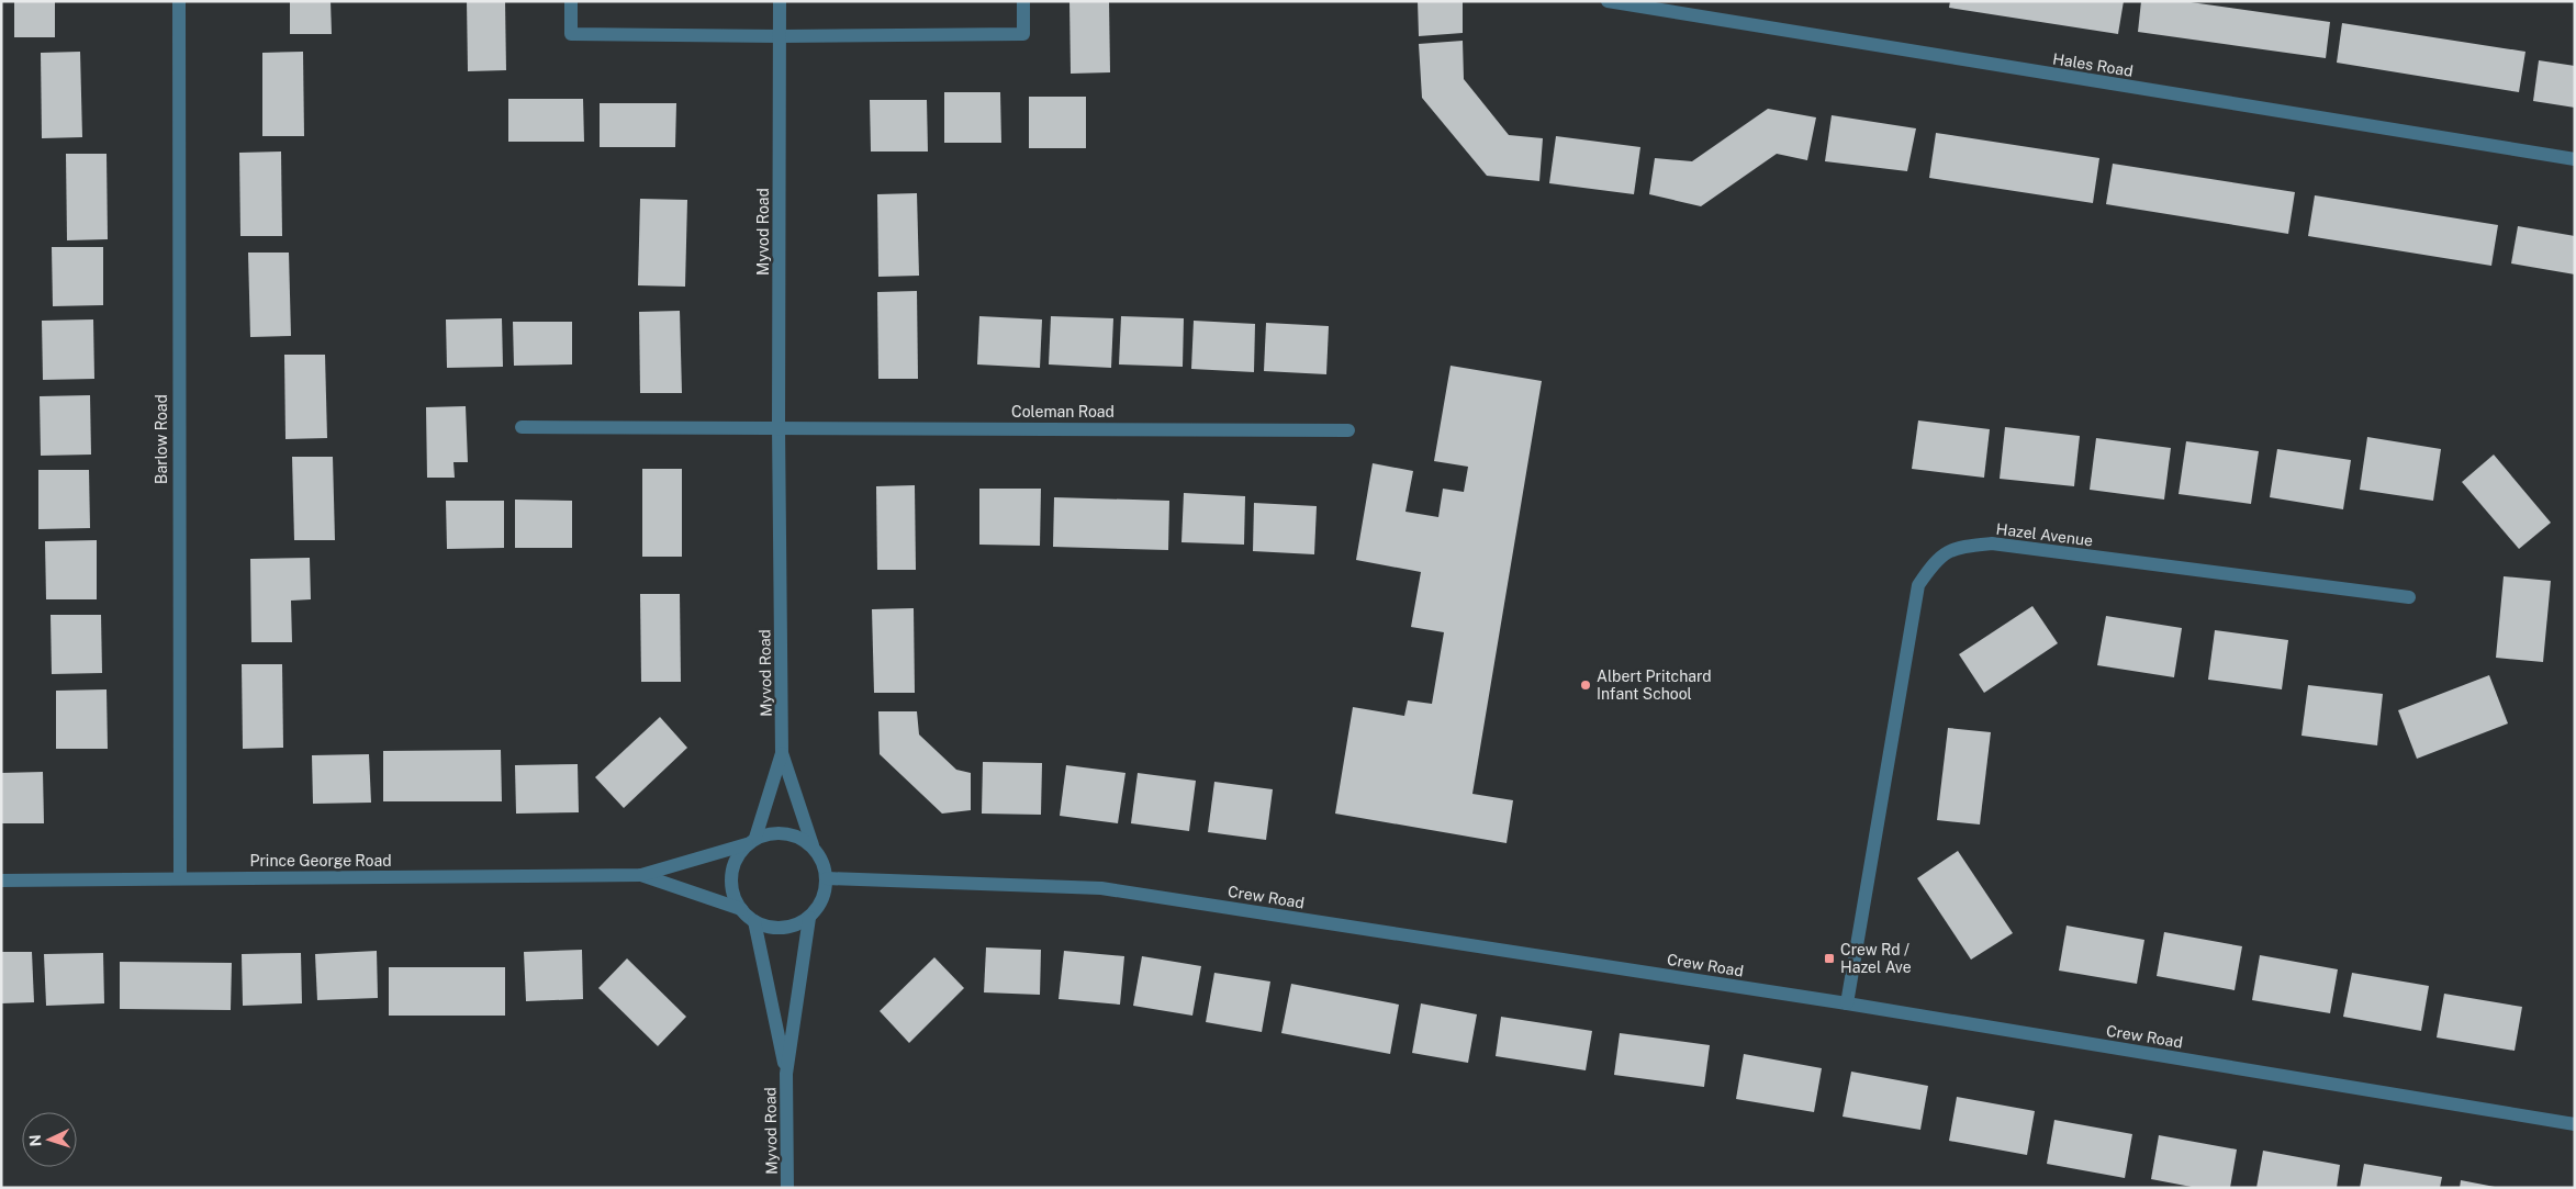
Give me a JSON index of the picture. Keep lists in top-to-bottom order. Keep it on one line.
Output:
{"streets":{"street":["Hales Road","Myvod Road","Coleman Road","Barlow Road","Hazel Avenue","Prince George Road","Crew Road"]},"crossings":[["Myvod Road","Coleman Road"],["Myvod Road","Prince George Road"],["Myvod Road","Crew Road"],["Barlow Road","Prince George Road"],["Hazel Avenue","Crew Road"],["Prince George Road","Crew Road"]],"places":{"other":["Albert Pritchard Infant School"],"transit":["Crew Rd / Hazel Ave"]},"north":"left"}
